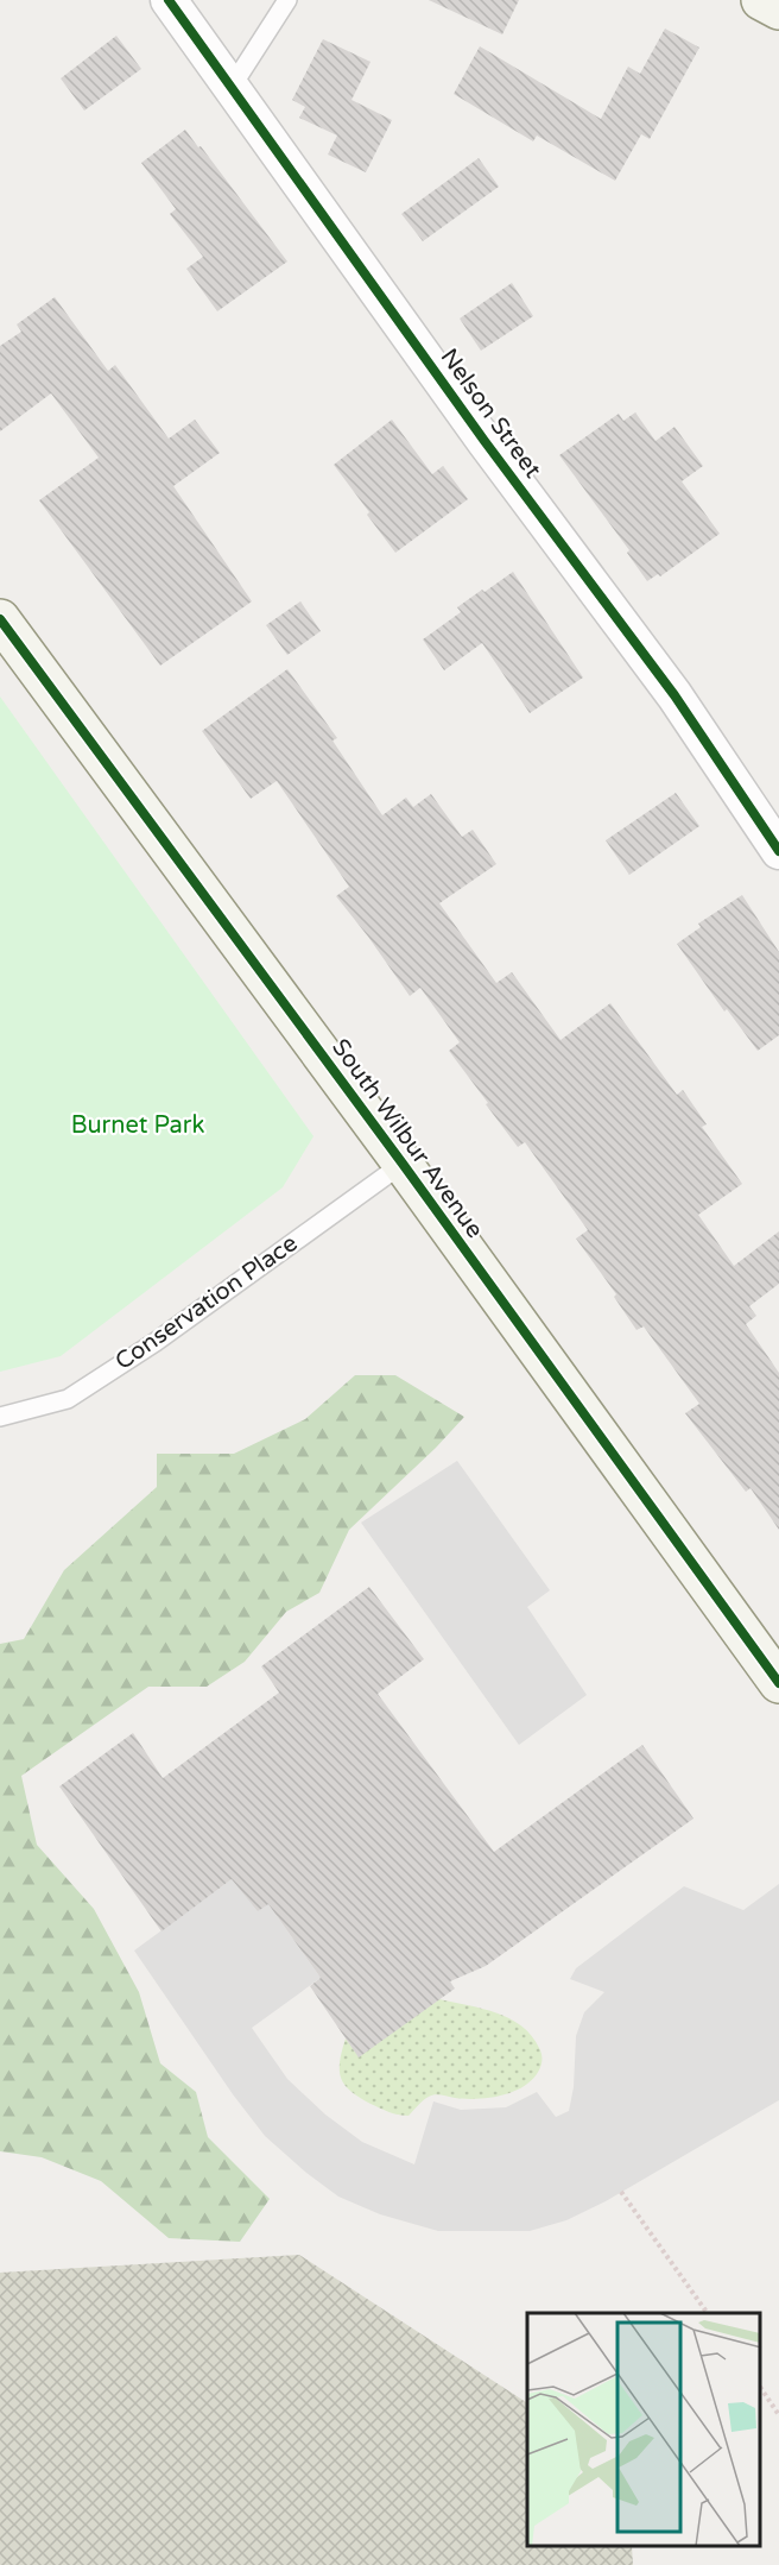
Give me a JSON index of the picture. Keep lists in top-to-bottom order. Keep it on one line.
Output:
{"streets":{"street":["Nelson Street","South Wilbur Avenue"],"lane":["Conservation Place"]},"crossings":[["South Wilbur Avenue","Conservation Place"]],"parks":["Burnet Park"]}
